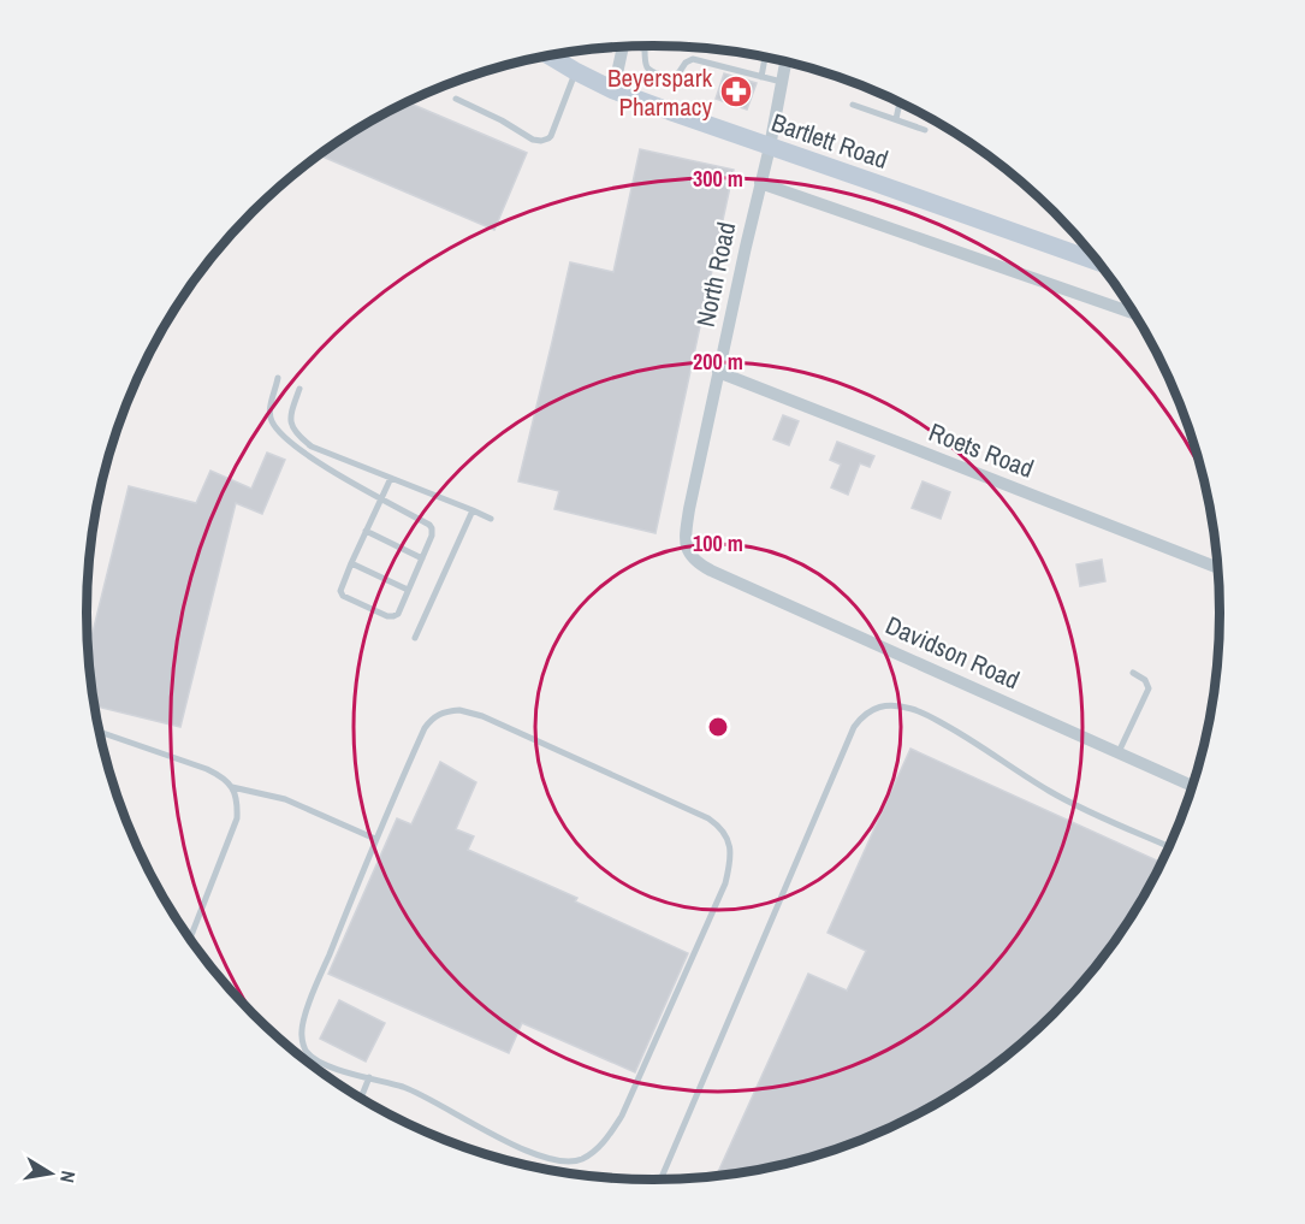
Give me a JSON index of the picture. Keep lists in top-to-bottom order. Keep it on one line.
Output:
{"streets":{"street":["Bartlett Road","North Road","Roets Road","Davidson Road"]},"crossings":[["Bartlett Road","North Road"],["North Road","Roets Road"],["North Road","Davidson Road"]],"places":{"pharmacy":["Beyerspark Pharmacy"]},"north":"right","rings":["300 m","200 m","100 m"]}
